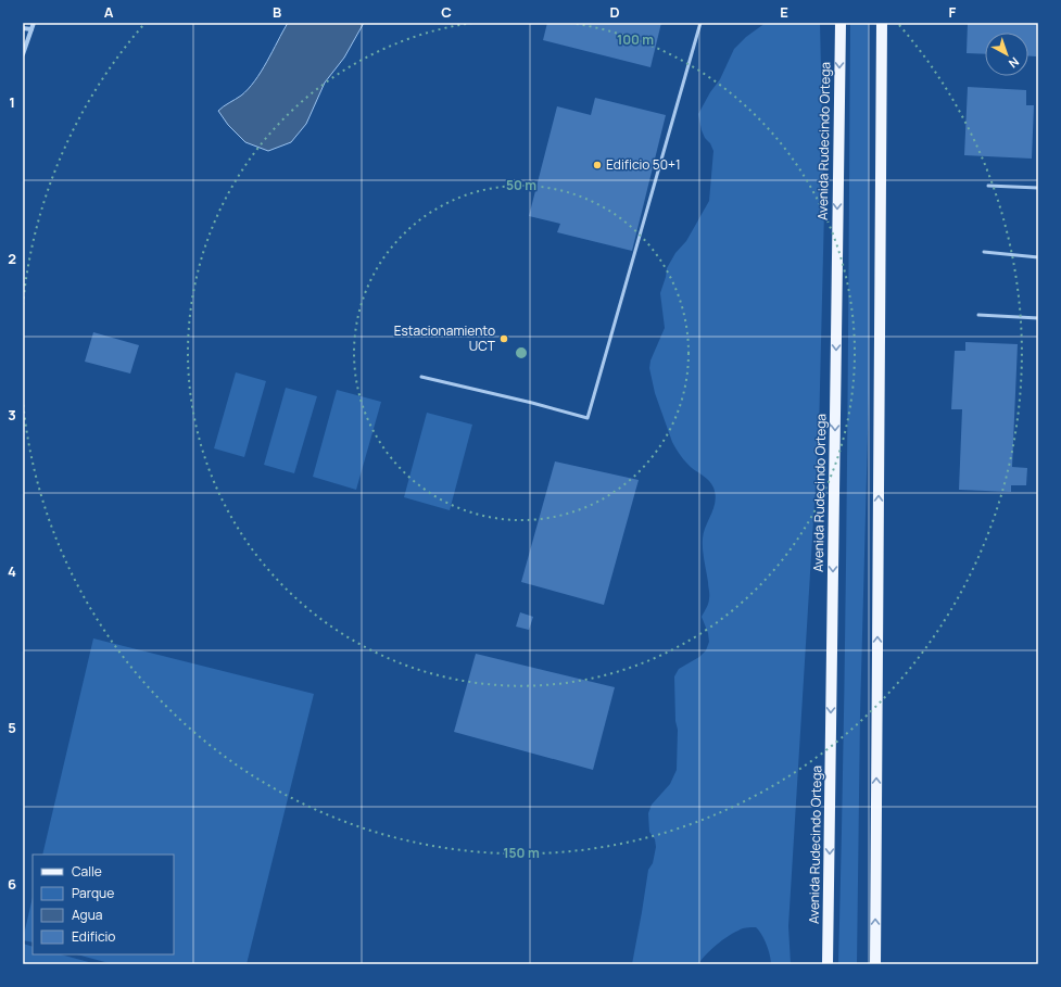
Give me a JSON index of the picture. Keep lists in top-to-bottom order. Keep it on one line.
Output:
{"streets":{"main road":["Avenida Rudecindo Ortega"]},"places":["Edificio 50+1","Estacionamiento UCT"],"legend":["Calle","Parque","Agua","Edificio"],"north":"bottom right","grid":{"columns":["A","B","C","D","E","F"],"rows":["1","2","3","4","5","6"]},"rings":["100 m","50 m","150 m"]}
